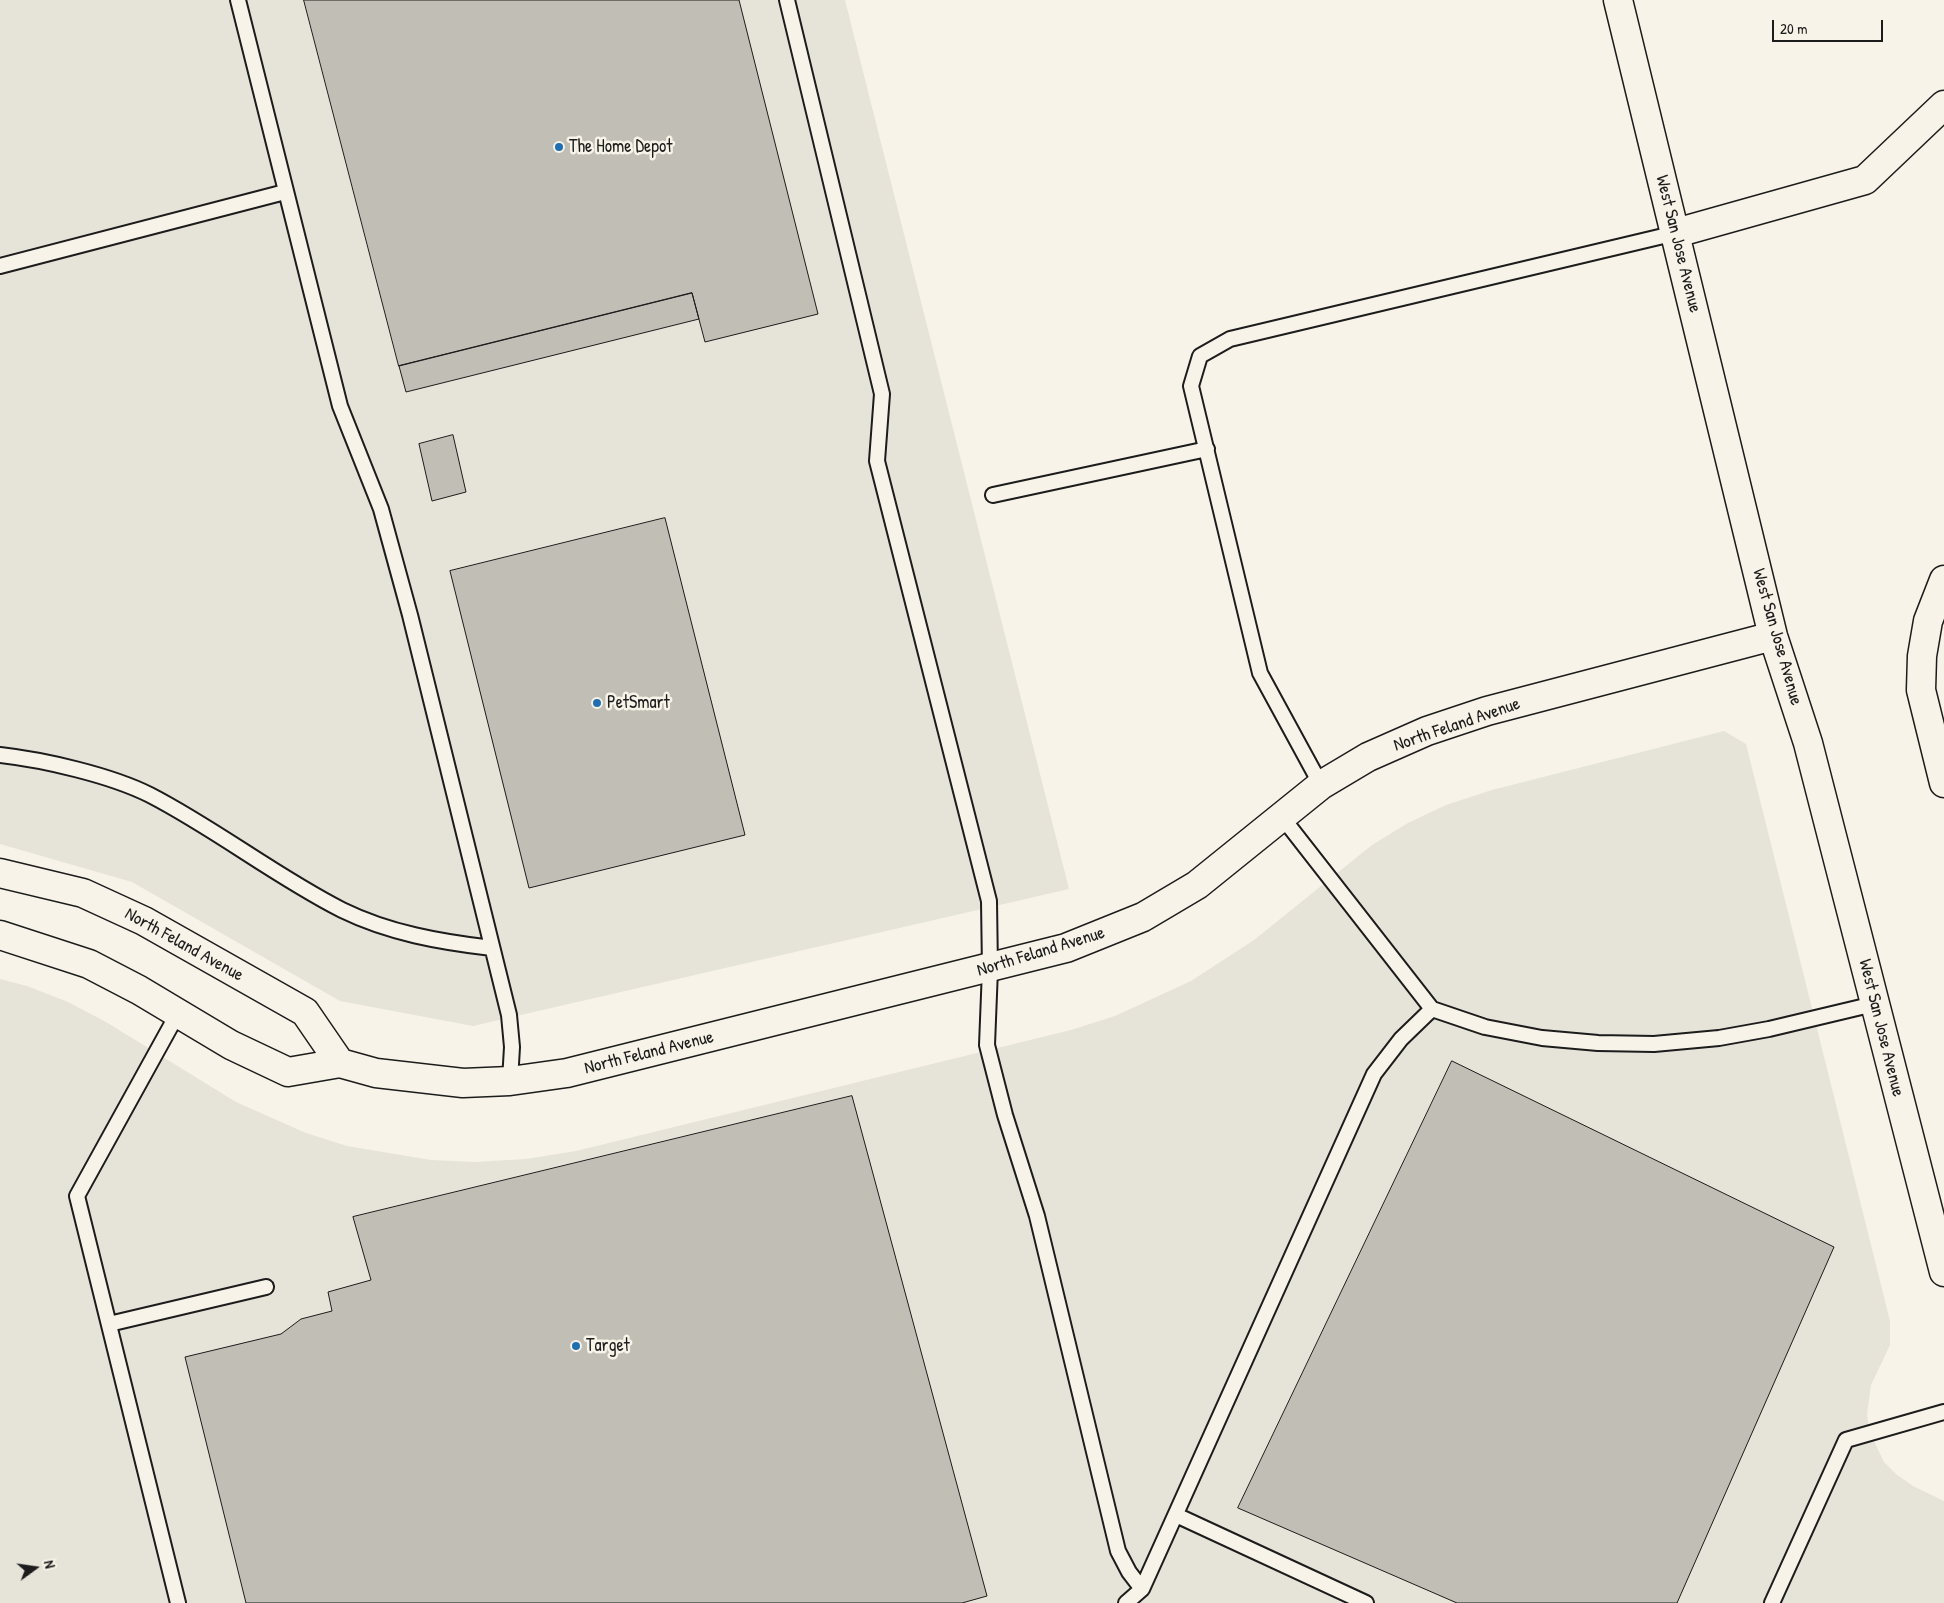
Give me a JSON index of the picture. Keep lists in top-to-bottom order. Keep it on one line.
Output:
{"streets":{"street":["West San Jose Avenue","North Feland Avenue"]},"crossings":[["West San Jose Avenue","North Feland Avenue"]],"places":["The Home Depot","PetSmart","Target"],"scale_bar":"20 m","north":"right"}
